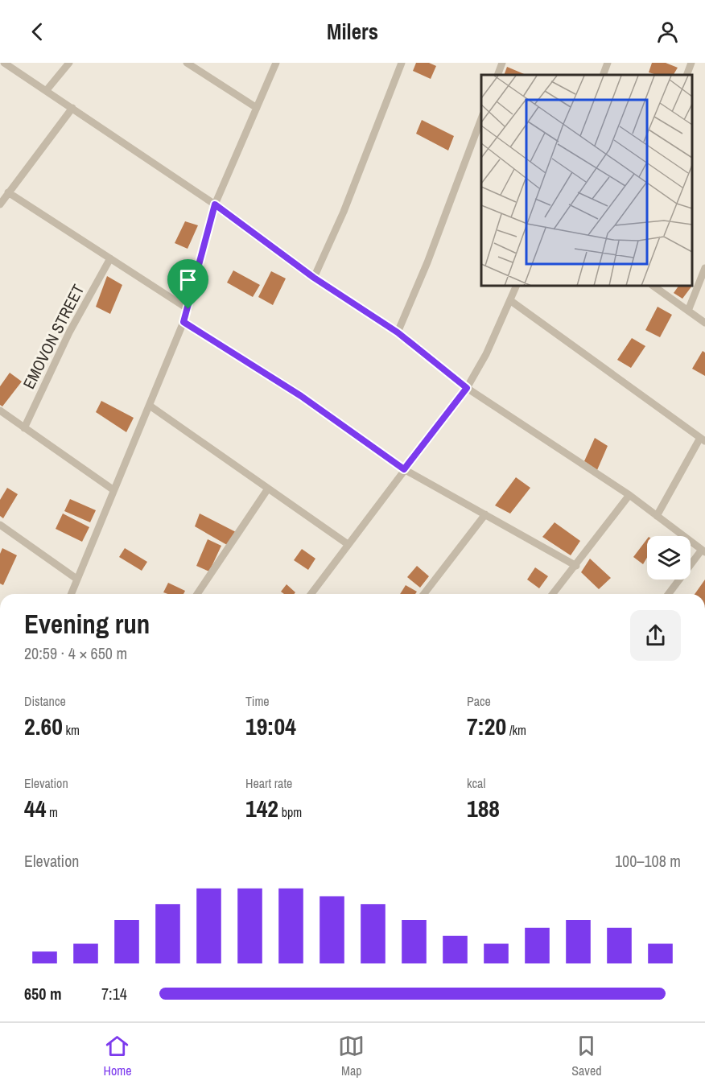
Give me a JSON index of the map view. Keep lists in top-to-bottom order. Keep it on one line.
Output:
{"streets":{"street":["EMOVON STREET"]},"page":{"header":"Milers","heading":["Evening run","20:59 · 4 × 650 m"],"stats":[["Distance","2.60 km"],["Time","19:04"],["Pace","7:20 /km"],["Elevation","44 m"],["Heart rate","142 bpm"],["kcal","188"]],"chart":["Elevation","100–108 m"],"list":[{"name":"650 m","note":"7:14"}],"tabs":["Home","Map","Saved"]}}
